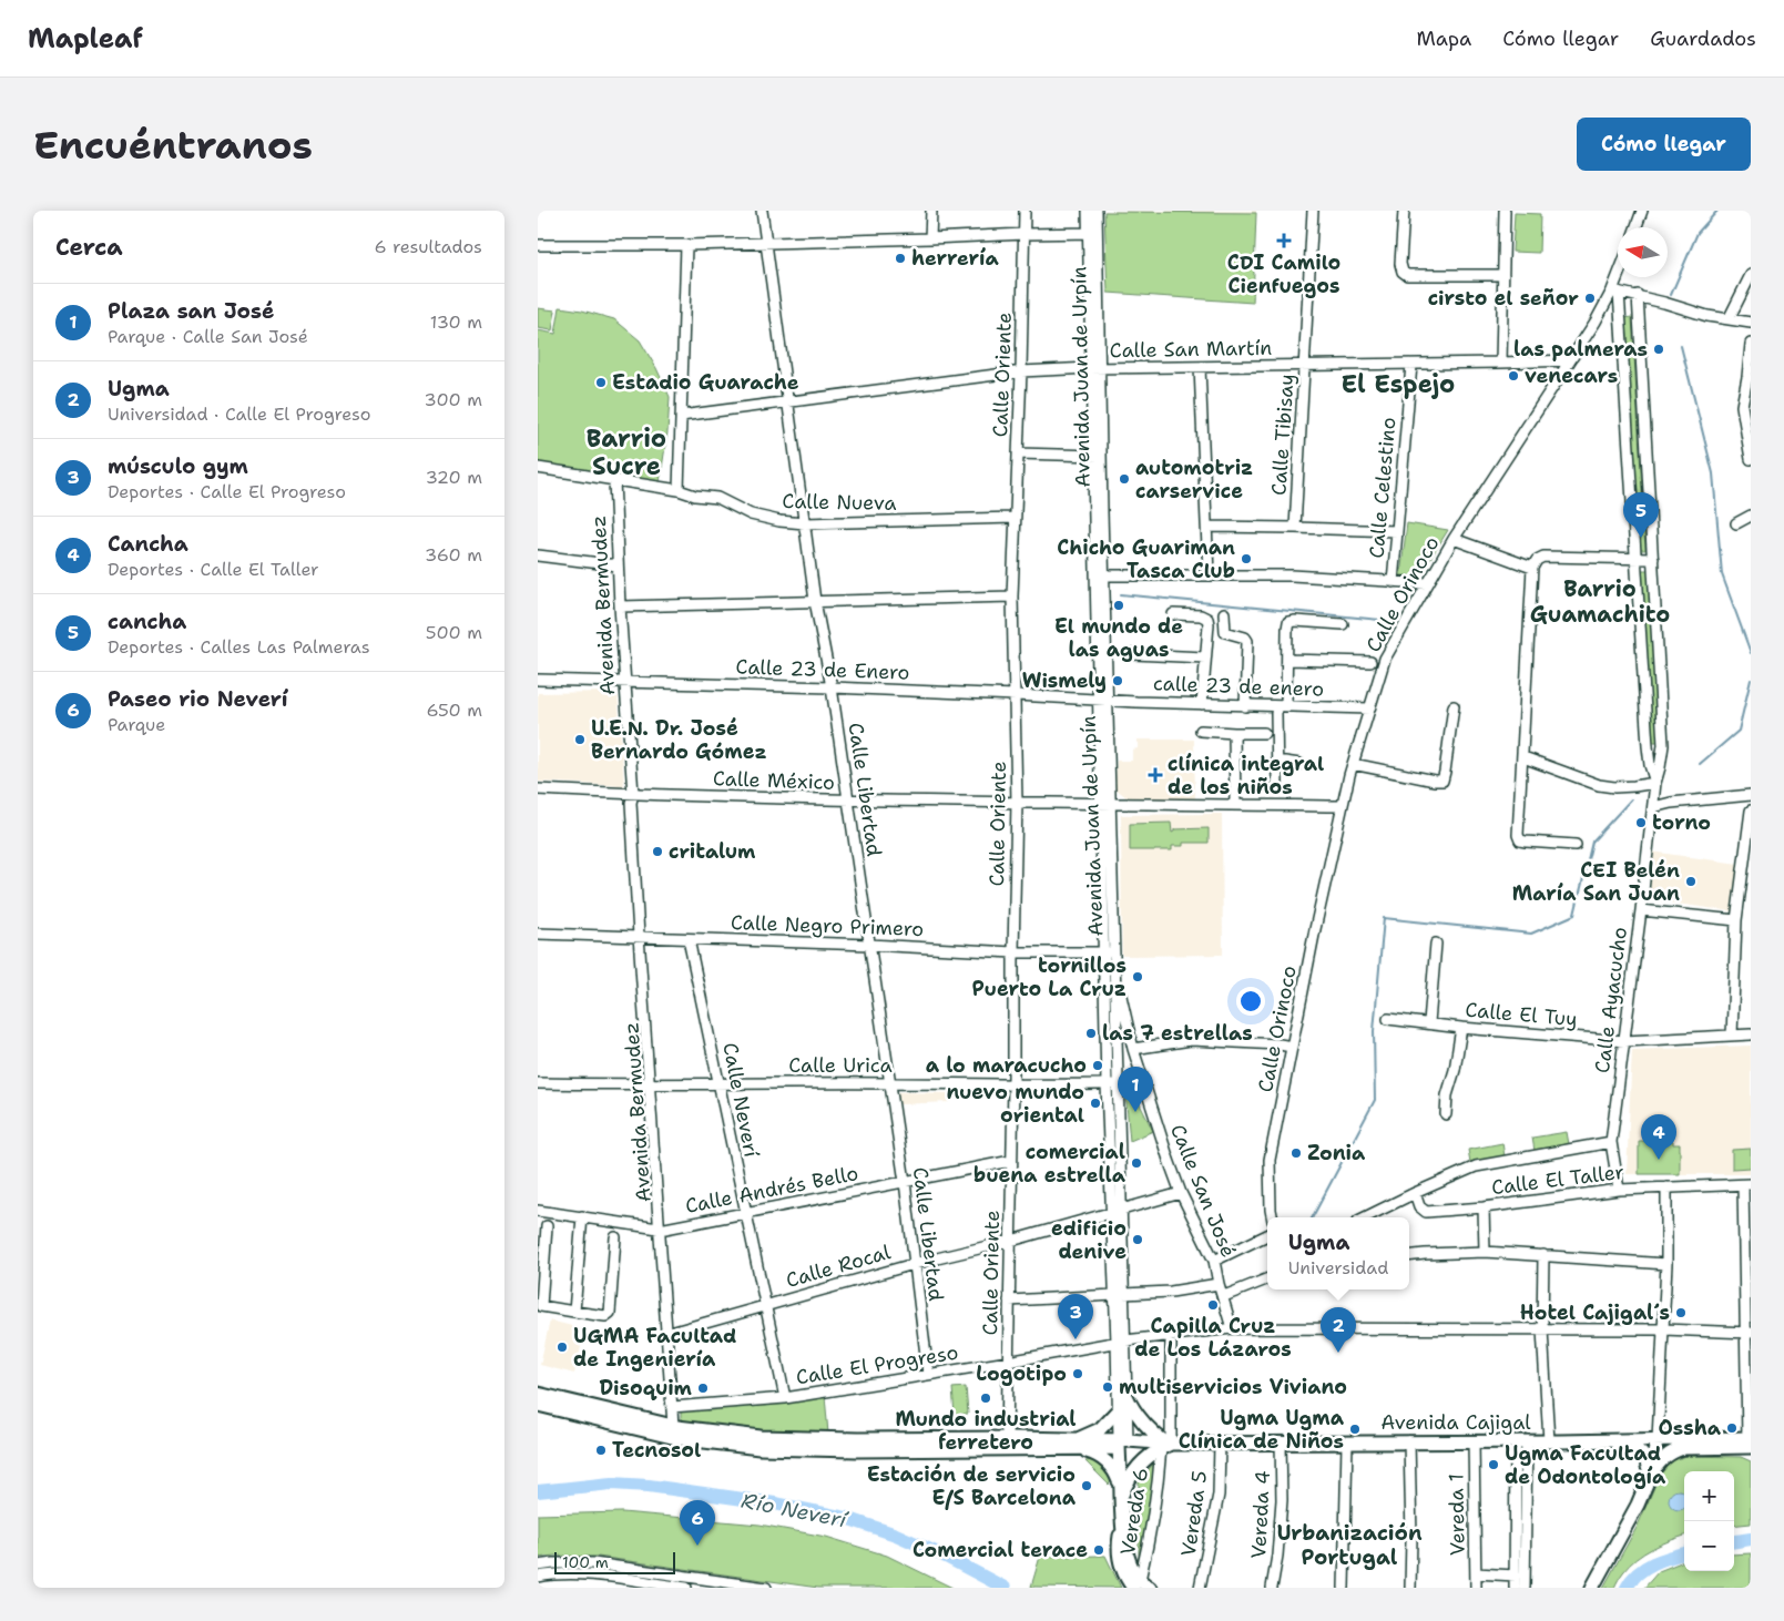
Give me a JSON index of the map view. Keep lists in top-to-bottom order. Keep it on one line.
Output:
{"streets":{"main road":["Avenida Cajigal"],"street":["Calle San Martín","Calle Oriente","Avenida Juan de Urpín","Calle Tibisay","Calle Celestino","Calle Nueva","Calle Orinoco","Avenida Bermudez","Calle 23 de Enero","calle 23 de enero","Calle México","Calle Libertad","Calle Negro Primero","Calle Ayacucho","Calle El Tuy","Calle Urica","Calle Neverí","Calle El Taller","Calle Andrés Bello","Calle San José","Calle Rocal","Calle El Progreso","Vereda 6","Vereda 5","Vereda 4","Vereda 1"]},"crossings":[["Calle San Martín","Calle Oriente"],["Calle San Martín","Avenida Juan de Urpín"],["Calle San Martín","Calle Tibisay"],["Calle San Martín","Calle Celestino"],["Calle San Martín","Calle Orinoco"],["Calle San Martín","Calle Libertad"],["Calle Oriente","Calle Nueva"],["Calle Oriente","Calle 23 de Enero"],["Calle Oriente","Calle México"],["Calle Oriente","Calle Negro Primero"],["Calle Oriente","Calle Urica"],["Calle Oriente","Calle Andrés Bello"],["Calle Oriente","Calle Rocal"],["Calle Oriente","Calle El Progreso"],["Avenida Juan de Urpín","Calle 23 de Enero"],["Avenida Juan de Urpín","calle 23 de enero"],["Avenida Juan de Urpín","Calle México"],["Avenida Juan de Urpín","Calle Negro Primero"],["Avenida Juan de Urpín","Calle Urica"],["Avenida Juan de Urpín","Calle San José"],["Avenida Juan de Urpín","Calle Rocal"],["Avenida Juan de Urpín","Calle El Progreso"],["Avenida Juan de Urpín","Avenida Cajigal"],["Calle Nueva","Avenida Bermudez"],["Calle Nueva","Calle Libertad"],["Calle Orinoco","calle 23 de enero"],["Calle Orinoco","Calle México"],["Avenida Bermudez","Calle 23 de Enero"],["Avenida Bermudez","Calle México"],["Avenida Bermudez","Calle Negro Primero"],["Avenida Bermudez","Calle Urica"],["Avenida Bermudez","Calle Andrés Bello"],["Avenida Bermudez","Calle Rocal"],["Avenida Bermudez","Calle El Progreso"],["Calle 23 de Enero","calle 23 de enero"],["Calle 23 de Enero","Calle Libertad"],["Calle México","Calle Libertad"],["Calle Libertad","Calle Negro Primero"],["Calle Libertad","Calle Urica"],["Calle Libertad","Calle Andrés Bello"],["Calle Libertad","Calle Rocal"],["Calle Libertad","Calle El Progreso"],["Calle Negro Primero","Calle Neverí"],["Calle Ayacucho","Calle El Tuy"],["Calle Ayacucho","Calle El Taller"],["Calle Urica","Calle Neverí"],["Calle Urica","Calle San José"],["Calle Neverí","Calle Andrés Bello"],["Calle Neverí","Calle Rocal"],["Calle Neverí","Calle El Progreso"],["Calle San José","Calle Rocal"],["Calle San José","Calle El Progreso"],["Calle El Progreso","Vereda 6"],["Avenida Cajigal","Vereda 6"],["Avenida Cajigal","Vereda 5"],["Avenida Cajigal","Vereda 4"],["Avenida Cajigal","Vereda 1"]],"districts":["El Espejo","Barrio Sucre","Barrio Guamachito","Urbanización Portugal"],"water":["Río Neverí"],"places":{"health":["CDI Camilo Cienfuegos","clínica integral de los niños"],"other":["herrería","cirsto el señor","las palmeras","venecars","Estadio Guarache","automotriz carservice","Chicho Guariman Tasca Club","El mundo de las aguas","Wismely","U.E.N. Dr. José Bernardo Gómez","torno","critalum","CEI Belén María San Juan","tornillos Puerto La Cruz","las 7 estrellas","a lo maracucho","nuevo mundo oriental","Zonia","comercial buena estrella","edificio denive","Capilla Cruz de Los Lázaros","Hotel Cajigal´s","UGMA Facultad de Ingeniería","Logotipo","multiservicios Viviano","Disoquim","Mundo industrial ferretero","Ossha","Ugma Ugma Clínica de Niños","Tecnosol","Ugma Facultad de Odontología","Estación de servicio E/S Barcelona","Comercial terace"]},"scale_bar":"100 m","north":"left","page":{"header":"Mapleaf","nav":["Mapa","Cómo llegar","Guardados"],"buttons":"Cómo llegar","title":"Encuéntranos","heading":["Cerca","6 resultados"],"list":[{"mark":"1","name":"Plaza san José","note":"Parque · Calle San José","value":"130 m"},{"mark":"2","name":"Ugma","note":"Universidad · Calle El Progreso","value":"300 m"},{"mark":"3","name":"músculo gym","note":"Deportes · Calle El Progreso","value":"320 m"},{"mark":"4","name":"Cancha","note":"Deportes · Calle El Taller","value":"360 m"},{"mark":"5","name":"cancha","note":"Deportes · Calles Las Palmeras","value":"500 m"},{"mark":"6","name":"Paseo rio Neverí","note":"Parque","value":"650 m"}],"pins":["5","1","4","3","2","6"],"popup":["Ugma","Universidad"],"map_buttons":["+","−"],"scale":"100 m"}}
